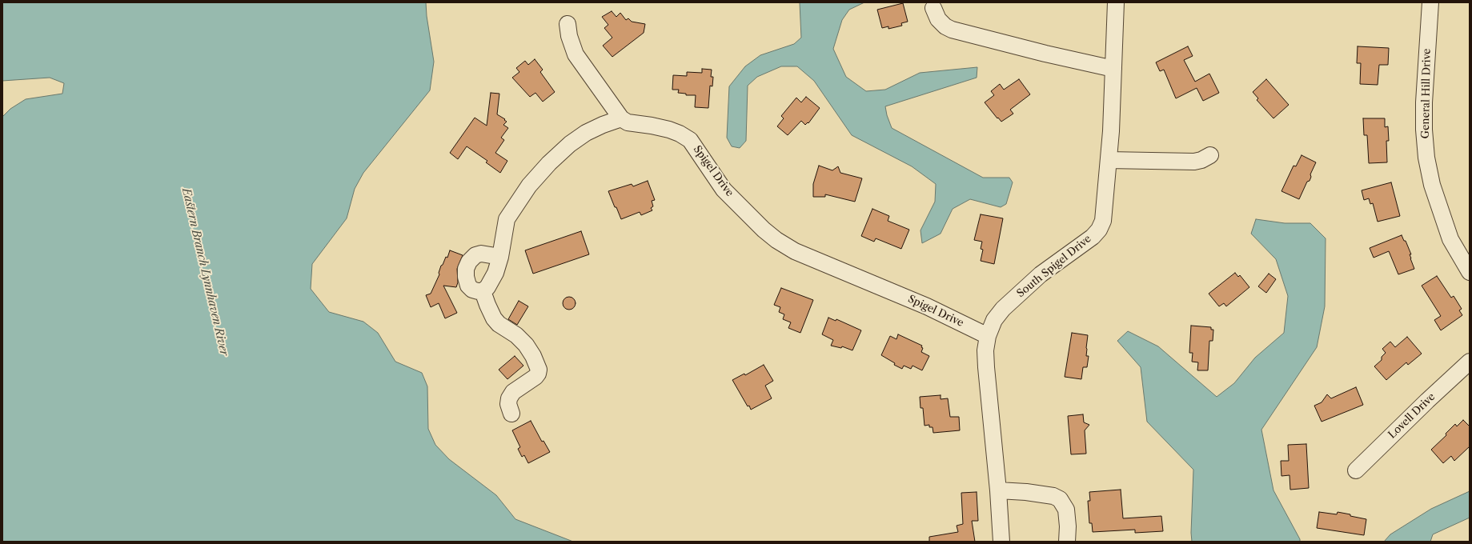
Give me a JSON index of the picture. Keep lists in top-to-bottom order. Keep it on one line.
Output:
{"streets":{"street":["General Hill Drive","Spigel Drive","South Spigel Drive","Lovell Drive"]},"crossings":[["Spigel Drive","South Spigel Drive"]],"water":["Eastern Branch Lynnhaven River"]}
